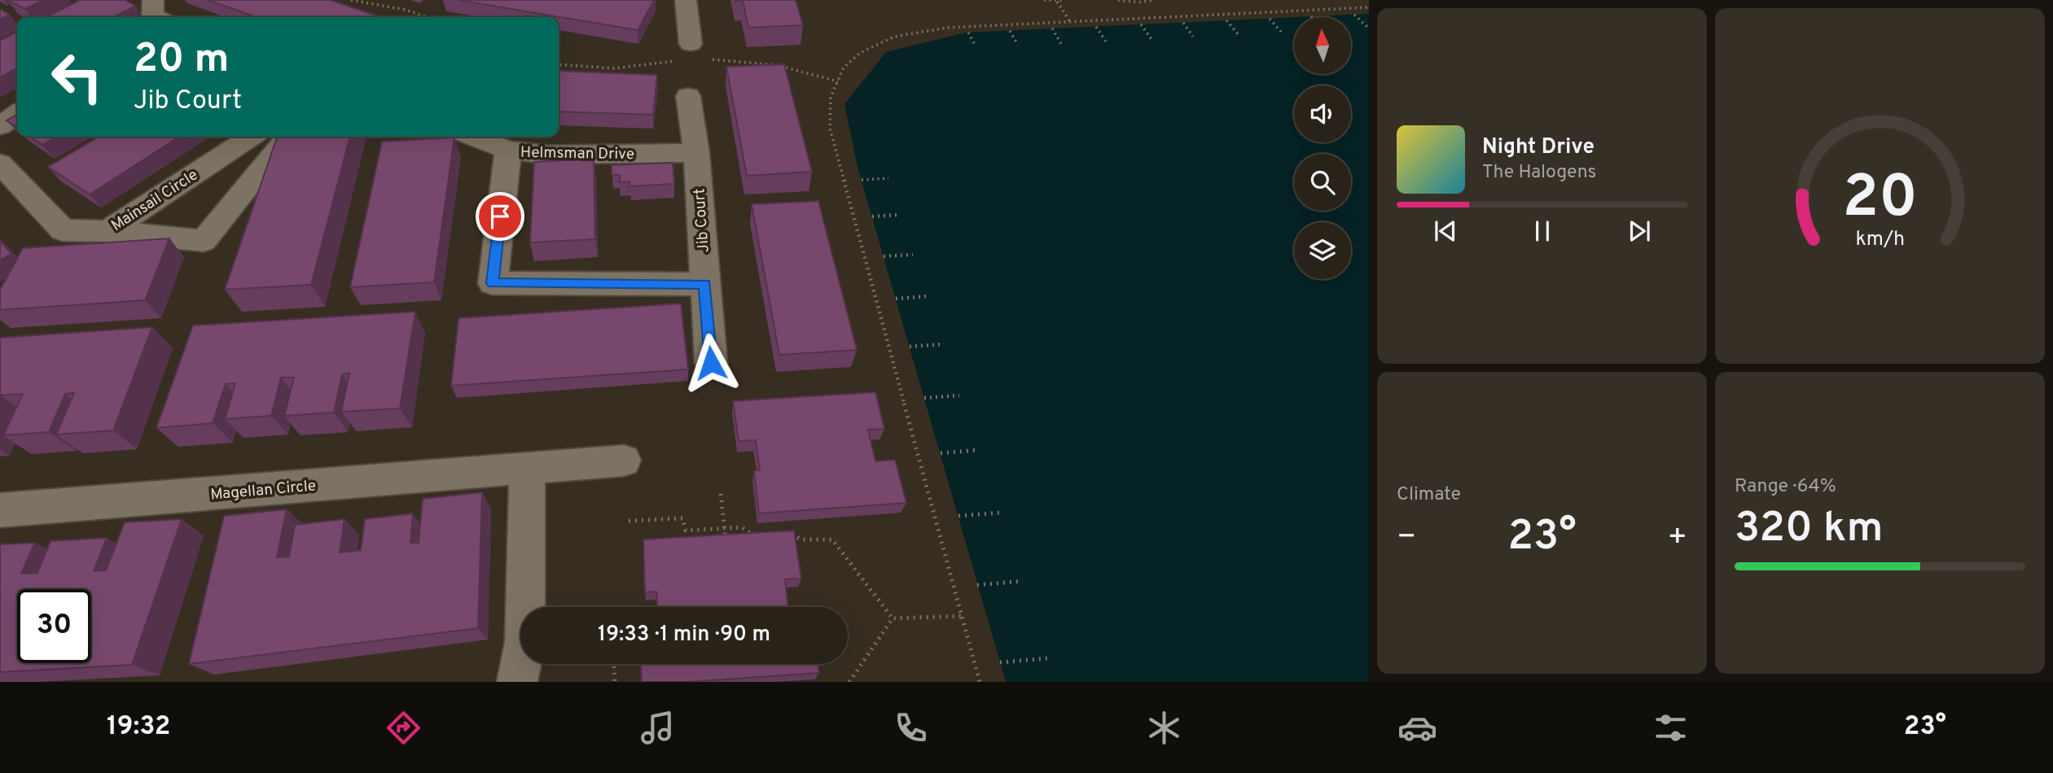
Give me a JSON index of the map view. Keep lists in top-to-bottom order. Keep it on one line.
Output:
{"streets":{"street":["Helmsman Drive","Mainsail Circle","Jib Court","Magellan Circle"]},"crossings":[["Helmsman Drive","Jib Court"]],"north":"top","page":{"turn":["20 m","Jib Court"],"song":["Night Drive","The Halogens"],"tile":["Climate",["Range · 64%","320 km"]],"heat":["−","23°","+"],"limit":"30","trip":"19:33 · 1 min · 90 m","tabs":["19:32","23°"],"gauge":["20","km/h"]}}
